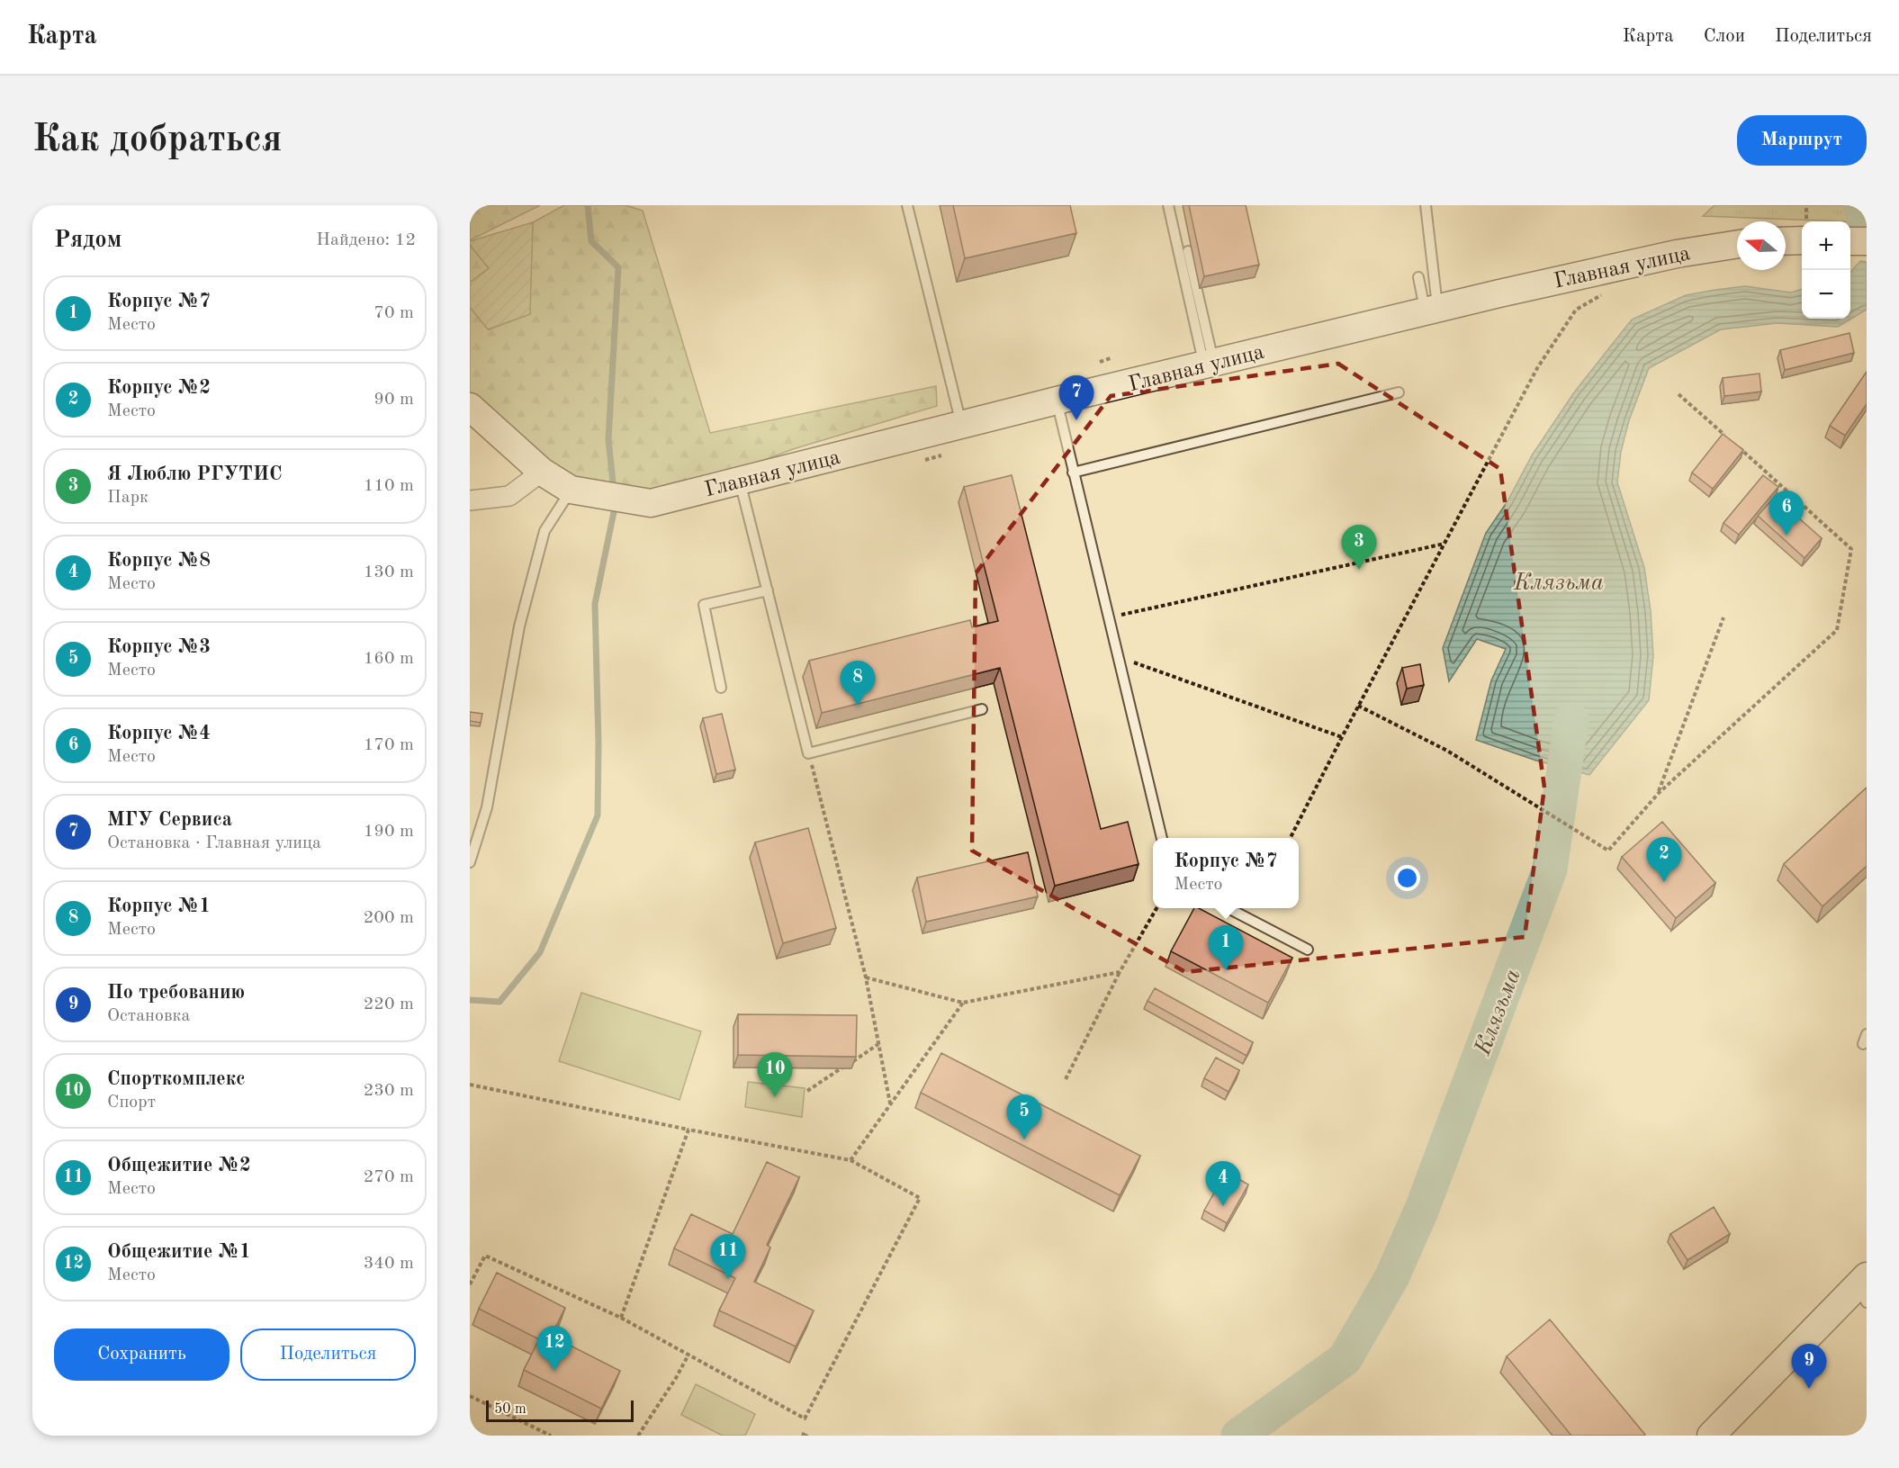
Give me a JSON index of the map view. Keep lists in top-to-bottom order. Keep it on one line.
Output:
{"streets":{"main road":["Главная улица"]},"water":["Клязьма"],"scale_bar":"50 m","north":"left","page":{"header":"Карта","nav":["Карта","Слои","Поделиться"],"buttons":["Маршрут",["Сохранить","Поделиться"]],"title":"Как добраться","heading":["Рядом","Найдено: 12"],"map_buttons":["+","−"],"list":[{"mark":"1","name":"Корпус №7","note":"Место","value":"70 m"},{"mark":"2","name":"Корпус №2","note":"Место","value":"90 m"},{"mark":"3","name":"Я Люблю РГУТИС","note":"Парк","value":"110 m"},{"mark":"4","name":"Корпус №8","note":"Место","value":"130 m"},{"mark":"5","name":"Корпус №3","note":"Место","value":"160 m"},{"mark":"6","name":"Корпус №4","note":"Место","value":"170 m"},{"mark":"7","name":"МГУ Сервиса","note":"Остановка · Главная улица","value":"190 m"},{"mark":"8","name":"Корпус №1","note":"Место","value":"200 m"},{"mark":"9","name":"По требованию","note":"Остановка","value":"220 m"},{"mark":"10","name":"Спорткомплекс","note":"Спорт","value":"230 m"},{"mark":"11","name":"Общежитие №2","note":"Место","value":"270 m"},{"mark":"12","name":"Общежитие №1","note":"Место","value":"340 m"}],"pins":["7","6","3","8","2","1","10","5","4","11","12","9"],"popup":["Корпус №7","Место"],"scale":"50 m"}}
